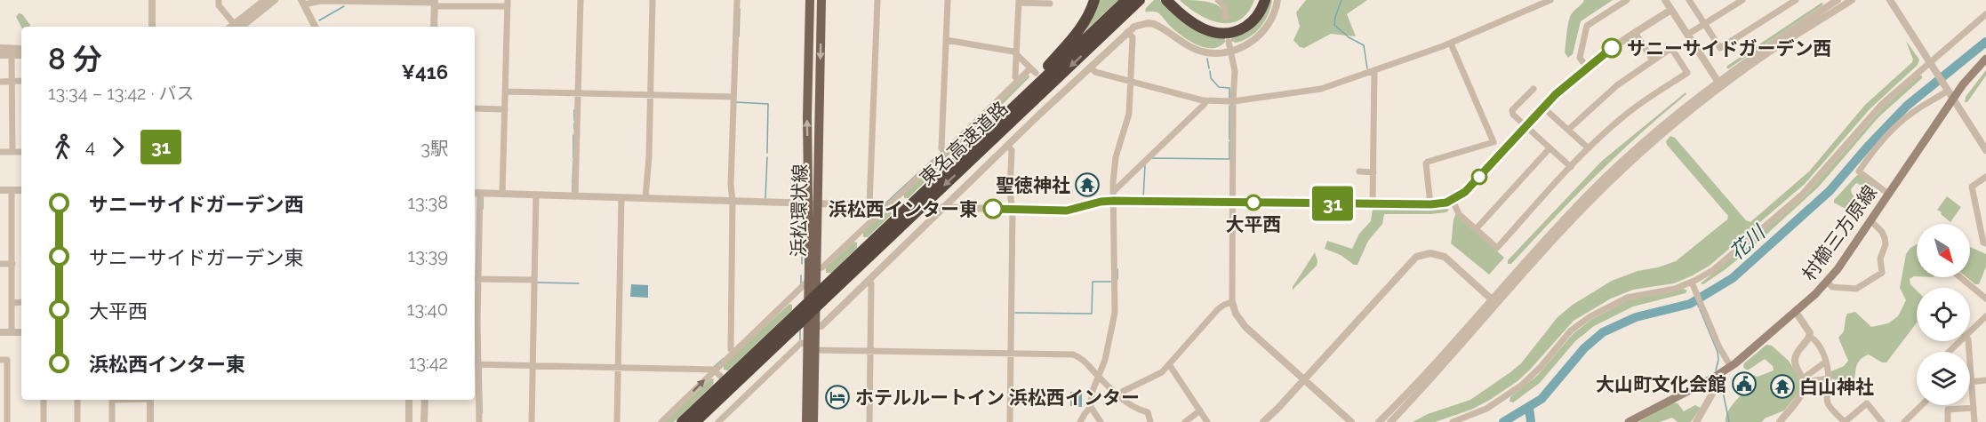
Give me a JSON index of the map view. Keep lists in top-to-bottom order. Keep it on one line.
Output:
{"streets":{"highway":["東名高速道路"],"main road":["浜松環状線","村櫛三方原線"]},"water":["花川"],"places":{"other":["サニーサイドガーデン西","大平西","浜松西インター東"],"temple":["聖徳神社","白山神社"],"public building":["大山町文化会館"],"hotel":["ホテルルートイン 浜松西インター"]},"lines":["bus line 31"],"north":"bottom right","page":{"on_map":"31","heading":["8 分","13:34 – 13:42 · バス","¥416"],"legs":["4","31","3駅"],"list":[{"name":"サニーサイドガーデン西","value":"13:38"},{"name":"サニーサイドガーデン東","value":"13:39"},{"name":"大平西","value":"13:40"},{"name":"浜松西インター東","value":"13:42"}]}}
